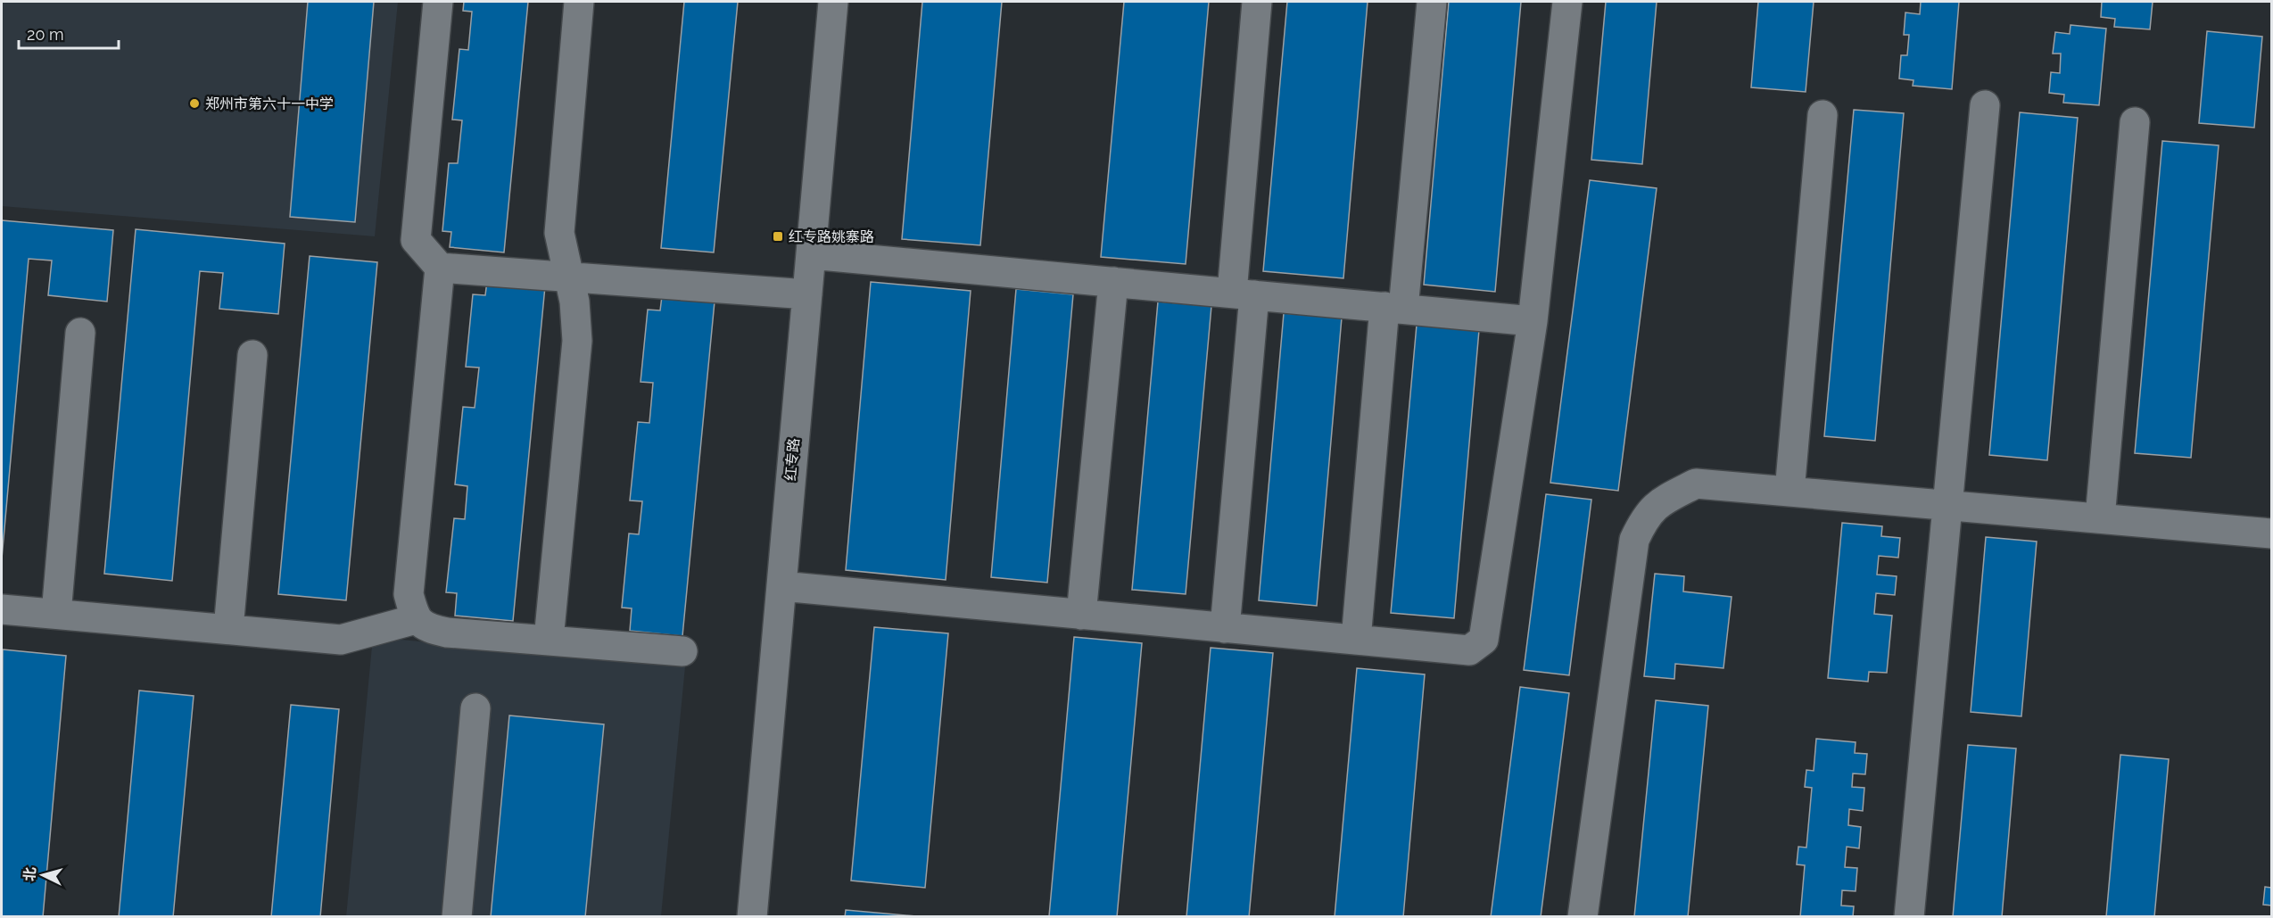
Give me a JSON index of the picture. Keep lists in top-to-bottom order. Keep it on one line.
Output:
{"streets":{"street":["红专路"]},"places":{"other":["郑州市第六十一中学"],"transit":["红专路姚寨路"]},"scale_bar":"20 m","north":"left"}
